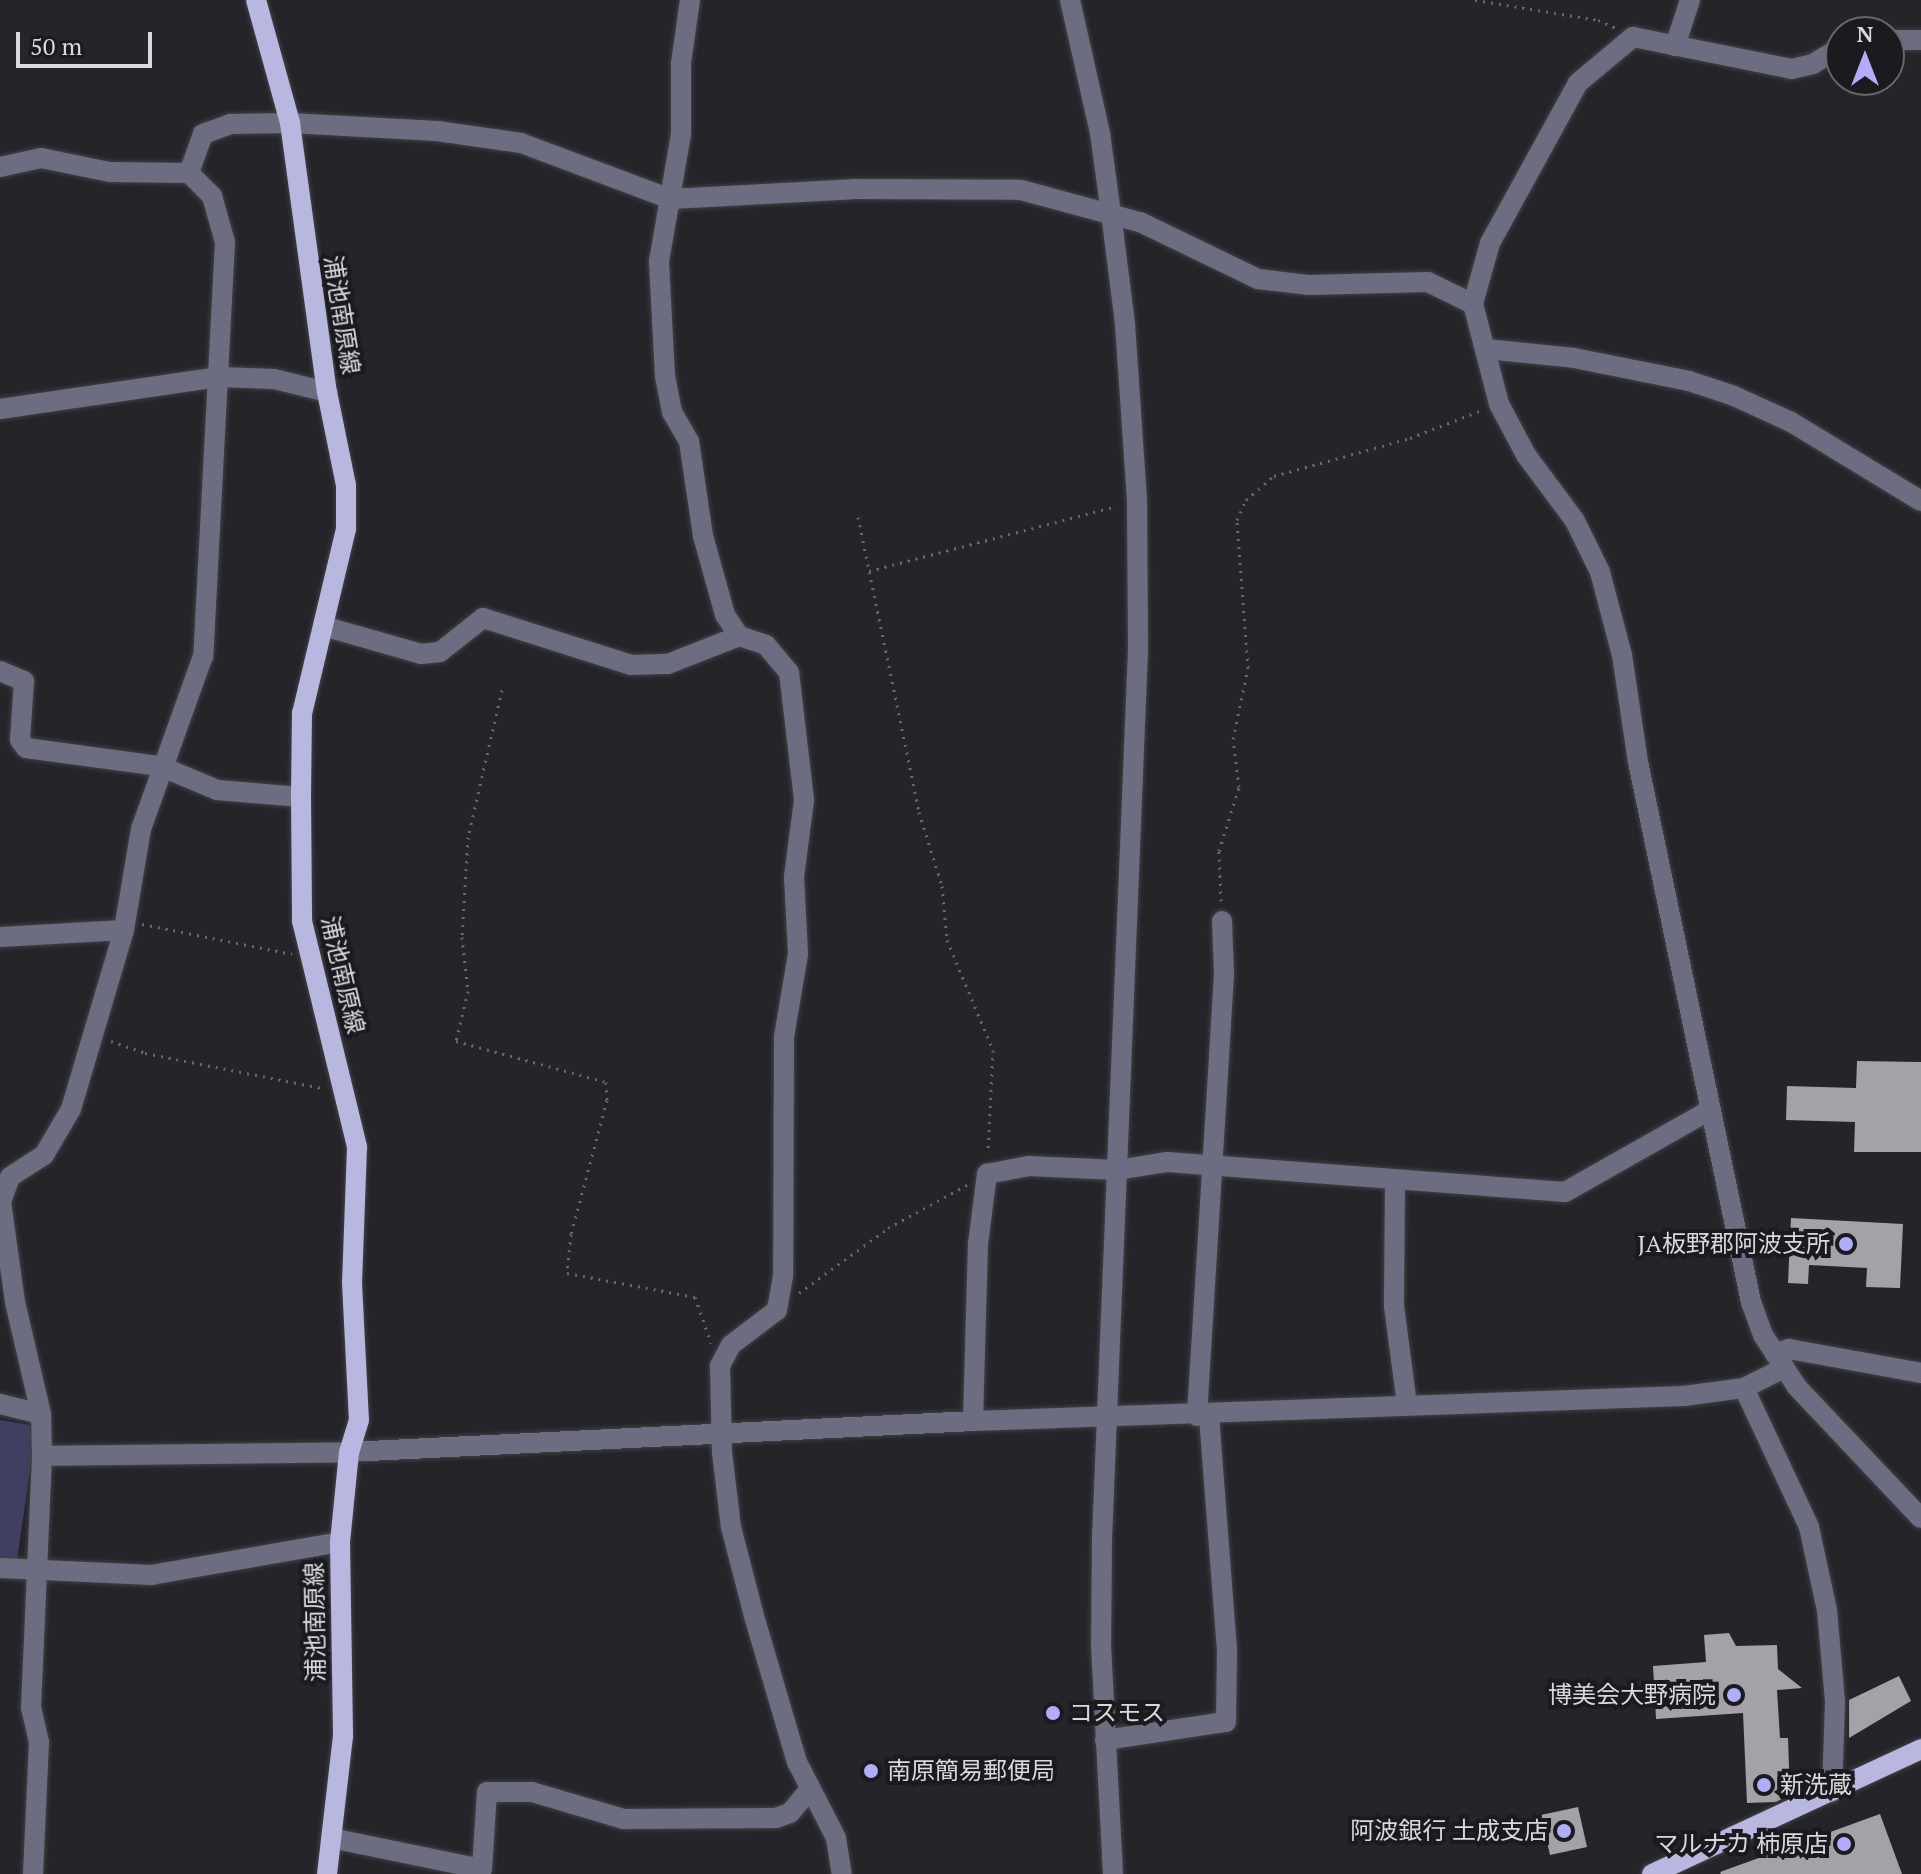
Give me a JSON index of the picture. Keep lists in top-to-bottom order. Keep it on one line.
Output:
{"streets":{"main road":["浦池南原線"]},"places":["JA板野郡阿波支所","博美会大野病院","コスモス","南原簡易郵便局","新洗蔵","阿波銀行 土成支店","マルナカ 柿原店"],"scale_bar":"50 m","north":"top"}
